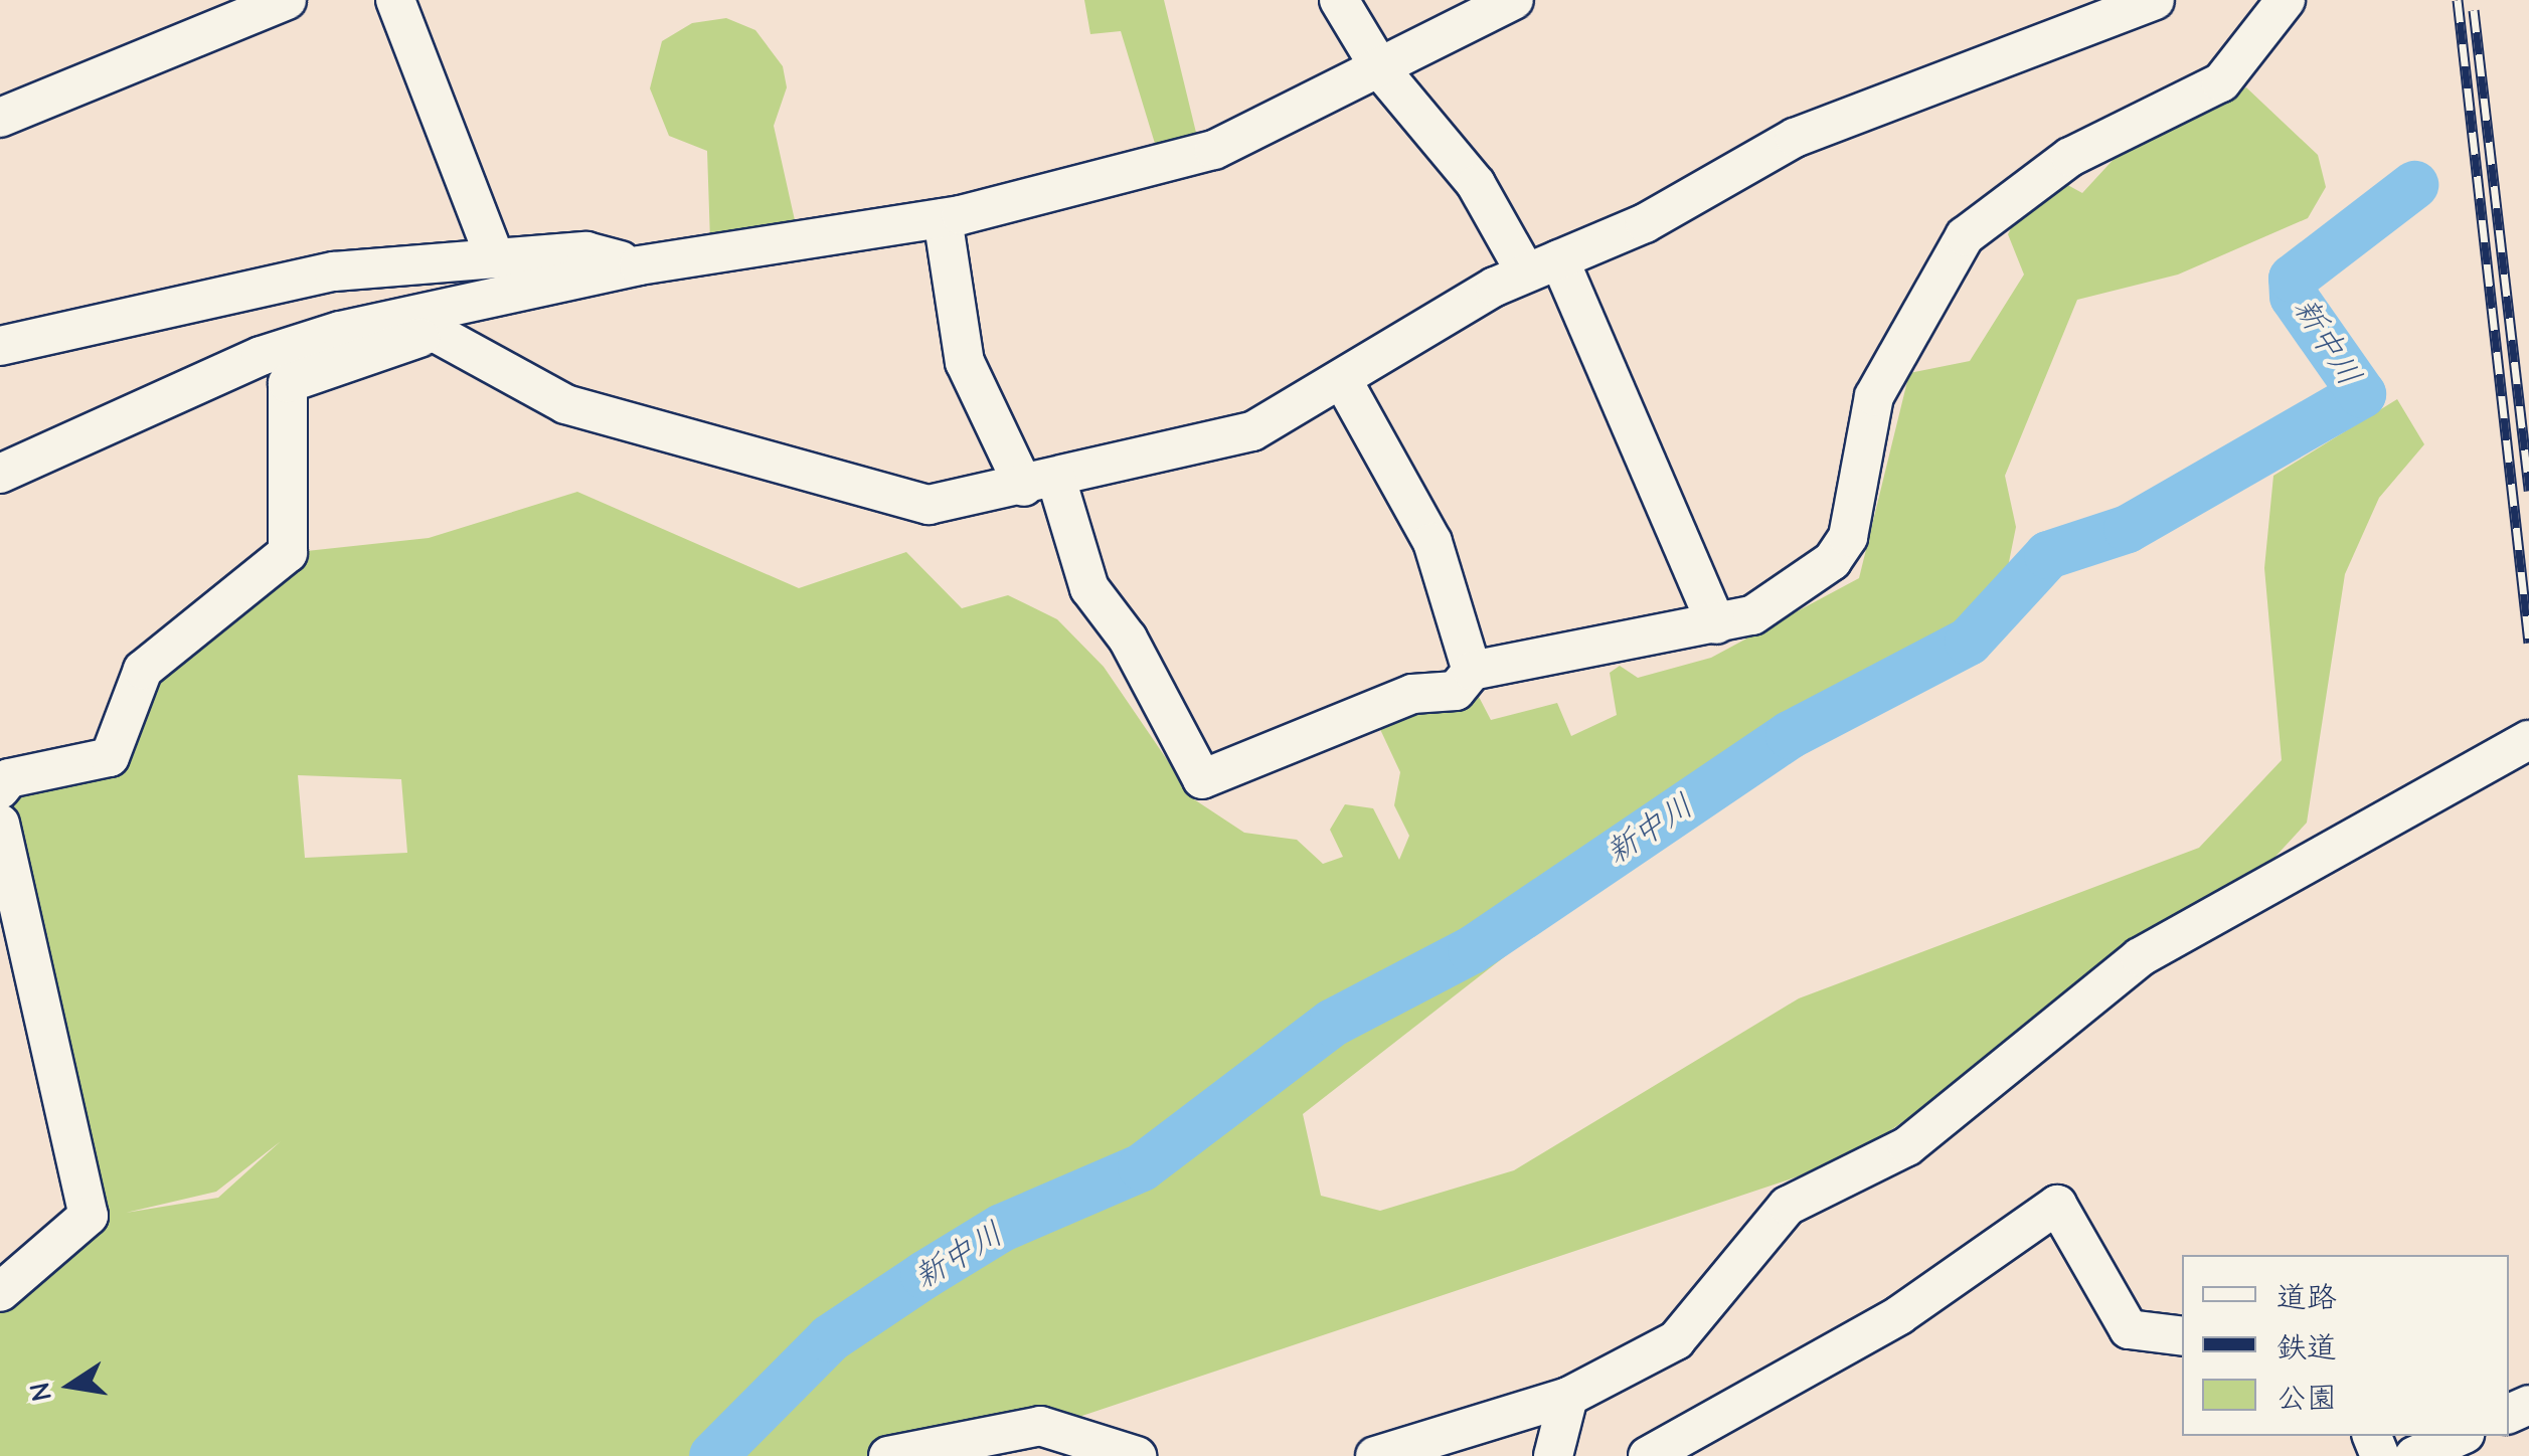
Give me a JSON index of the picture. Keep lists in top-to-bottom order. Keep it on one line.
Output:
{"water":["新中川"],"legend":["道路","鉄道","公園"],"north":"left"}
